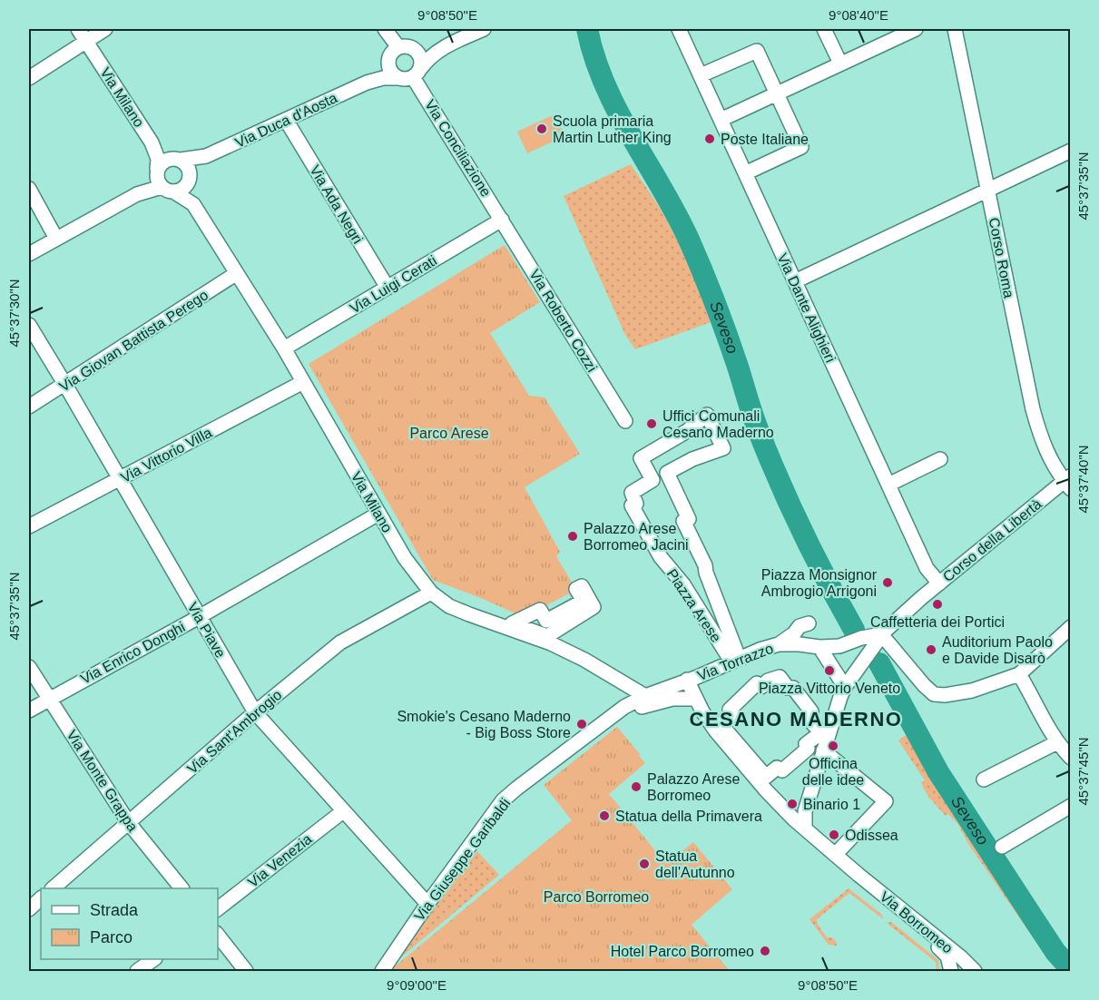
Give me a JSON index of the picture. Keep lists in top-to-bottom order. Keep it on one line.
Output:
{"streets":{"street":["Via Milano","Via Duca d'Aosta","Via Conciliazione","Via Ada Negri","Corso Roma","Via Luigi Cerati","Via Dante Alighieri","Via Roberto Cozzi","Via Giovan Battista Perego","Via Vittorio Villa","Corso della Libertà","Piazza Arese","Via Piave","Via Enrico Donghi","Via Torrazzo","Via Sant'Ambrogio","Via Monte Grappa","Via Giuseppe Garibaldi","Via Venezia","Via Borromeo"]},"crossings":[["Via Milano","Via Duca d'Aosta"],["Via Milano","Via Luigi Cerati"],["Via Milano","Via Giovan Battista Perego"],["Via Milano","Via Vittorio Villa"],["Via Milano","Via Enrico Donghi"],["Via Milano","Via Sant'Ambrogio"],["Via Milano","Via Giuseppe Garibaldi"],["Via Duca d'Aosta","Via Conciliazione"],["Via Duca d'Aosta","Via Ada Negri"],["Via Conciliazione","Via Luigi Cerati"],["Via Conciliazione","Via Roberto Cozzi"],["Via Ada Negri","Via Luigi Cerati"],["Corso Roma","Corso della Libertà"],["Via Luigi Cerati","Via Roberto Cozzi"],["Via Dante Alighieri","Corso della Libertà"],["Via Giovan Battista Perego","Via Piave"],["Via Vittorio Villa","Via Piave"],["Via Piave","Via Enrico Donghi"],["Via Piave","Via Sant'Ambrogio"],["Via Piave","Via Giuseppe Garibaldi"],["Via Piave","Via Venezia"],["Via Enrico Donghi","Via Monte Grappa"],["Via Torrazzo","Via Giuseppe Garibaldi"],["Via Torrazzo","Via Borromeo"],["Via Sant'Ambrogio","Via Monte Grappa"],["Via Giuseppe Garibaldi","Via Borromeo"]],"districts":["CESANO MADERNO"],"water":["Seveso"],"parks":["Parco Arese","Parco Borromeo"],"places":["Scuola primaria Martin Luther King","Poste Italiane","Uffici Comunali Cesano Maderno","Palazzo Arese Borromeo Jacini","Piazza Monsignor Ambrogio Arrigoni","Caffetteria dei Portici","Auditorium Paolo e Davide Disarò","Piazza Vittorio Veneto","Smokie's Cesano Maderno - Big Boss Store","Officina delle idee","Palazzo Arese Borromeo","Binario 1","Statua della Primavera","Odissea","Statua dell'Autunno","Hotel Parco Borromeo"],"legend":["Strada","Parco"],"coordinates":["9°08'50\"E","9°08'40\"E","45°37'35\"N","45°37'30\"N","45°37'40\"N","45°37'45\"N","9°09'00\"E"]}
